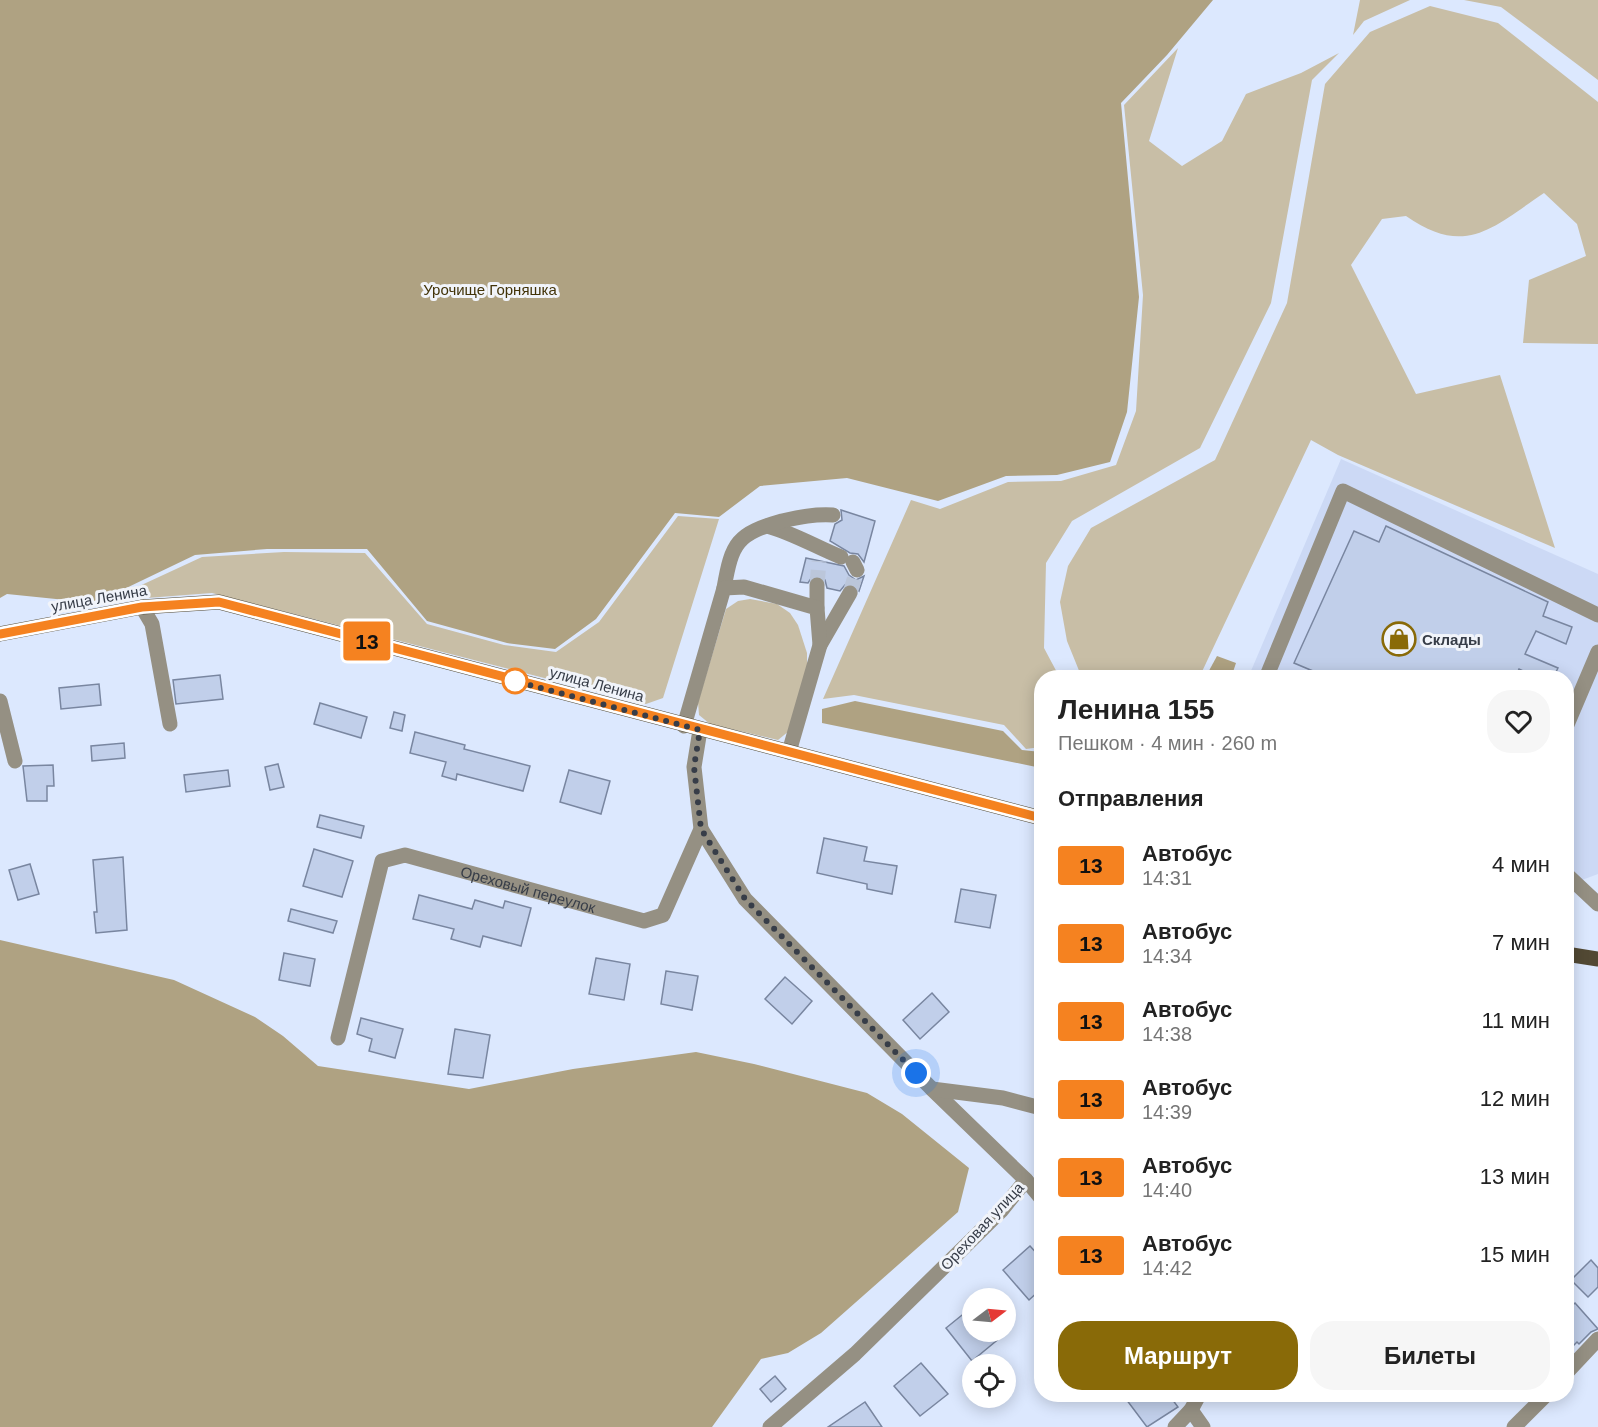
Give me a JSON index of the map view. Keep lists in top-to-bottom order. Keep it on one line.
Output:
{"streets":{"main road":["улица Ленина"],"street":["Ореховый переулок","Ореховая улица"]},"crossings":[["Ореховый переулок","Ореховая улица"]],"parks":["Урочище Горняшка"],"places":{"shop":["Склады"]},"lines":["bus line 13"],"north":"right","page":{"on_map":"13","heading":[["Ленина 155","Пешком · 4 мин · 260 m"],"Отправления"],"list":[{"mark":"13","name":"Автобус","note":"14:31","value":"4 мин"},{"mark":"13","name":"Автобус","note":"14:34","value":"7 мин"},{"mark":"13","name":"Автобус","note":"14:38","value":"11 мин"},{"mark":"13","name":"Автобус","note":"14:39","value":"12 мин"},{"mark":"13","name":"Автобус","note":"14:40","value":"13 мин"},{"mark":"13","name":"Автобус","note":"14:42","value":"15 мин"}],"buttons":["Маршрут","Билеты"]}}
